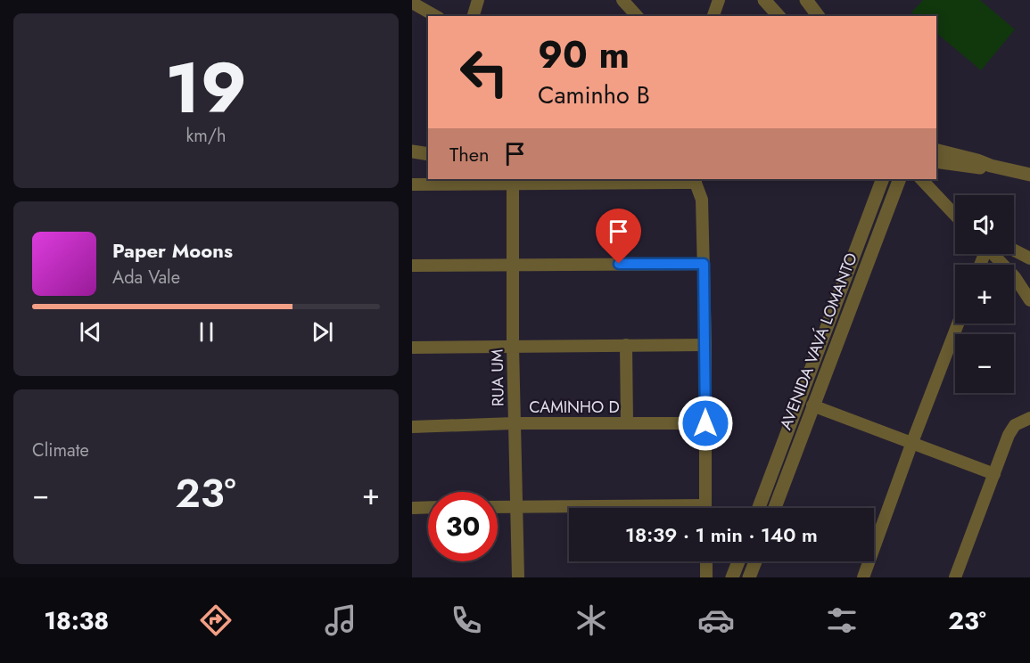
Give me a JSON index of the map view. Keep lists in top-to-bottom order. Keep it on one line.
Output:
{"streets":{"street":["AVENIDA VAVÁ LOMANTO","RUA UM","CAMINHO D"]},"crossings":[["RUA UM","CAMINHO D"]],"page":{"tile":[["19","km/h"],"Climate"],"turn":["90 m","Caminho B"],"then":"Then","map_buttons":["+","−"],"song":["Paper Moons","Ada Vale"],"heat":["−","23°","+"],"limit":"30","trip":"18:39 · 1 min · 140 m","tabs":["18:38","23°"]}}
